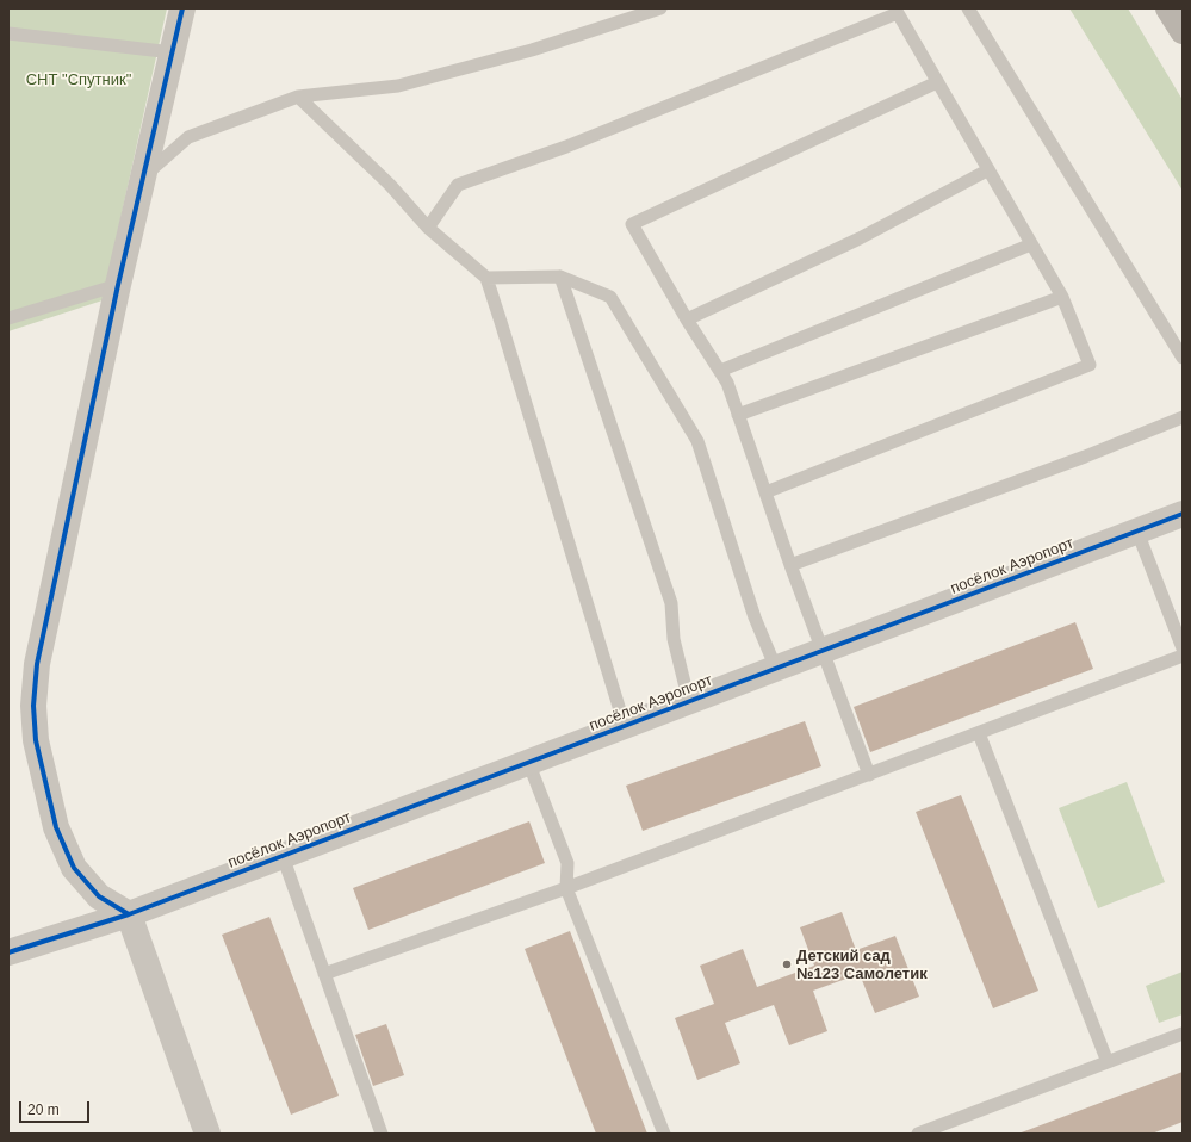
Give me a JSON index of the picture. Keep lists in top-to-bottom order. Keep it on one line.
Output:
{"streets":{"street":["посёлок Аэропорт"]},"parks":["СНТ \"Спутник\""],"places":["Детский сад №123 Самолетик"],"scale_bar":"20 m"}
